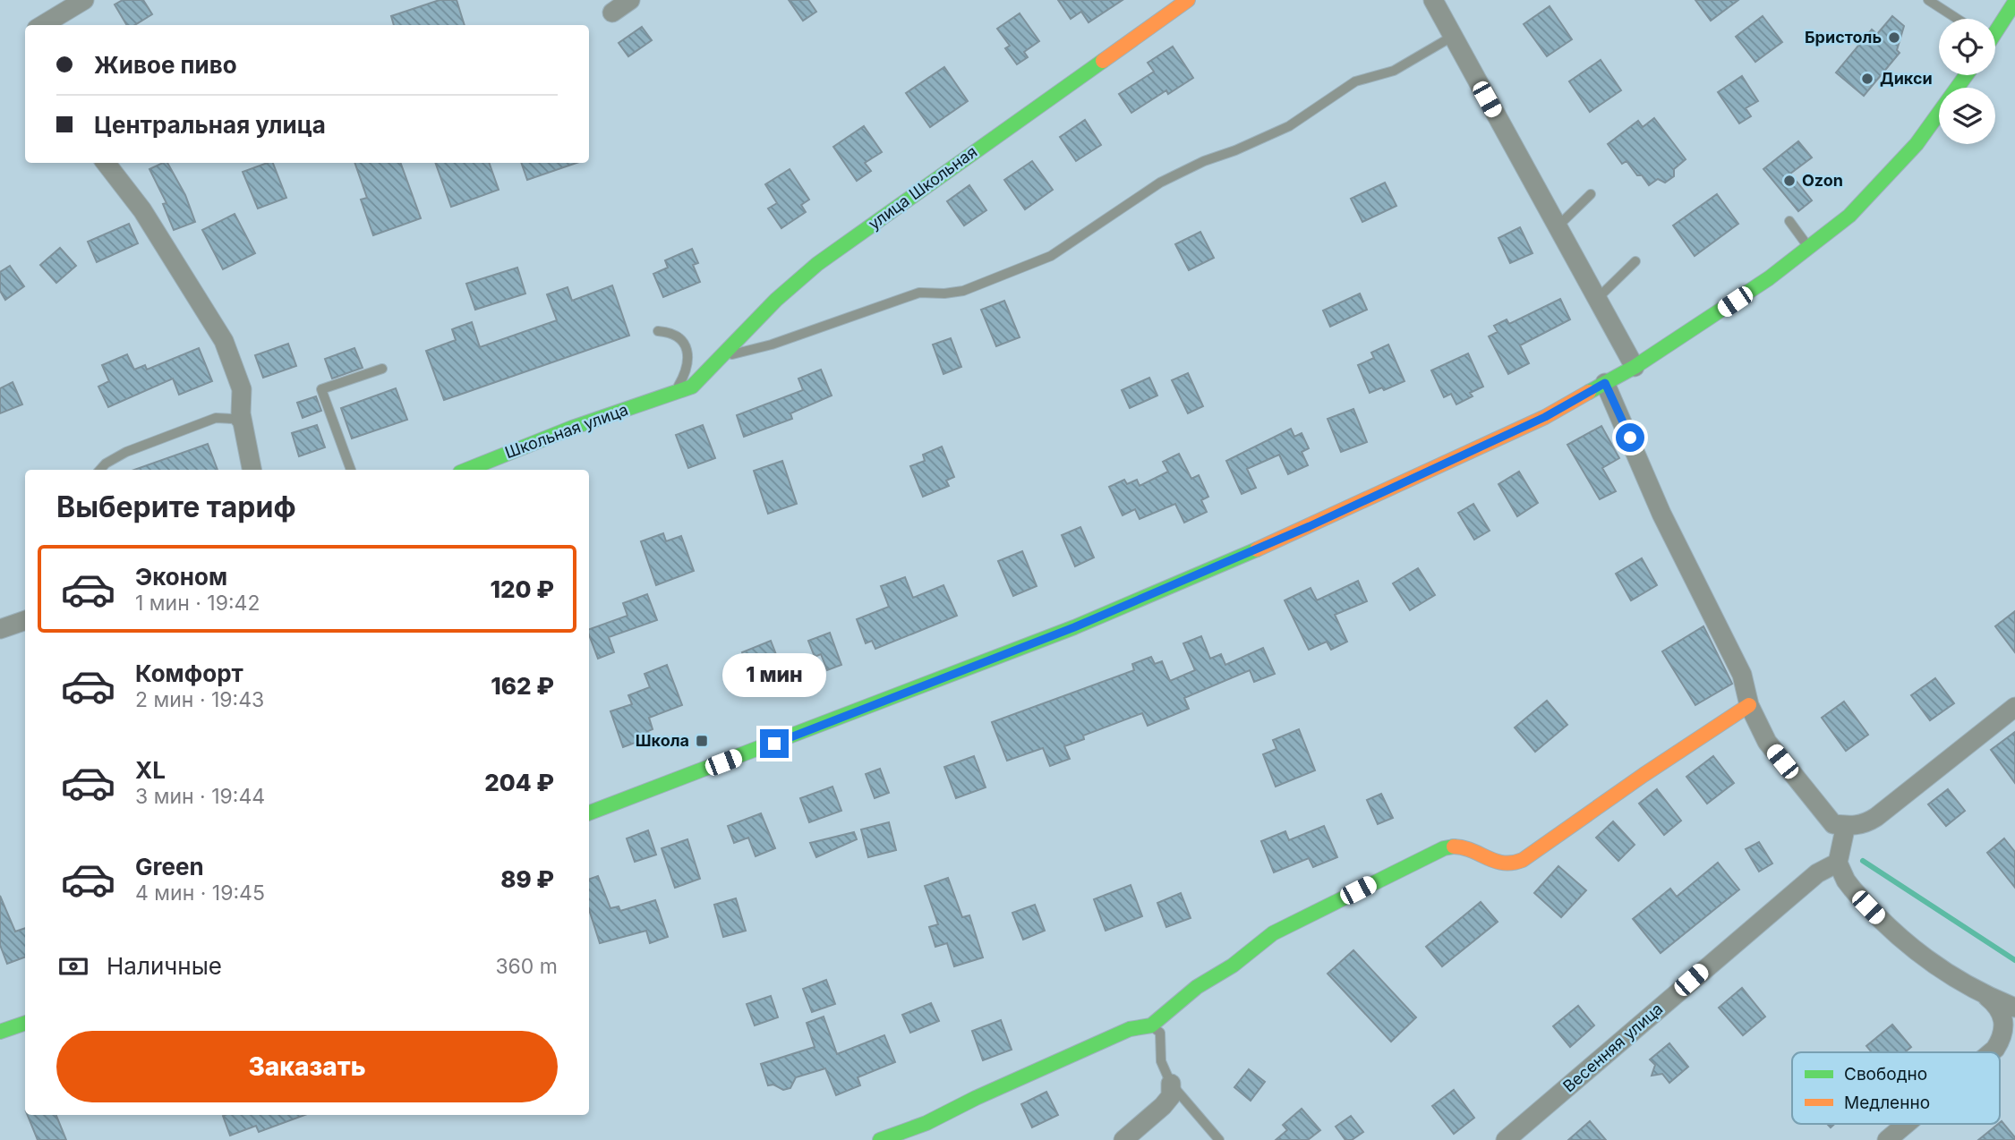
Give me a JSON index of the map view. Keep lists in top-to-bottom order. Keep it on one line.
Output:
{"streets":{"street":["улица Школьная","Школьная улица","Весенняя улица"]},"crossings":[["улица Школьная","Школьная улица"]],"places":{"other":["Бристоль","Дикси","Ozon"],"transit":["Школа"]},"legend":["Свободно","Медленно"],"page":{"banner":["Живое пиво","Центральная улица"],"heading":"Выберите тариф","list":[{"name":"Эконом","note":"1 мин · 19:42","value":"120 ₽"},{"name":"Комфорт","note":"2 мин · 19:43","value":"162 ₽"},{"name":"XL","note":"3 мин · 19:44","value":"204 ₽"},{"name":"Green","note":"4 мин · 19:45","value":"89 ₽"}],"bubble":"1 мин","pay":["Наличные","360 m"],"buttons":"Заказать"}}
